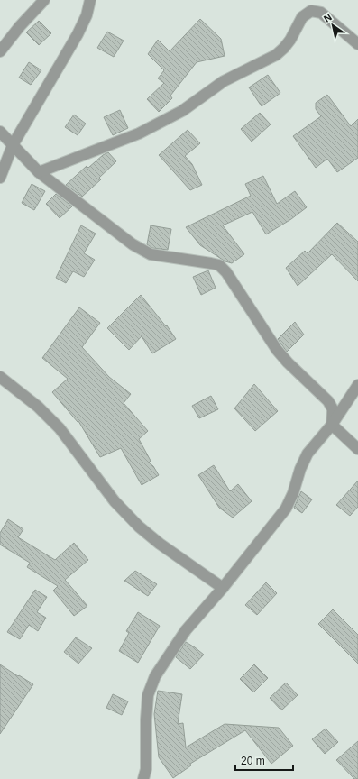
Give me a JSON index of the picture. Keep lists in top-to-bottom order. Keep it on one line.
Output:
{"scale_bar":"20 m","north":"top left"}
